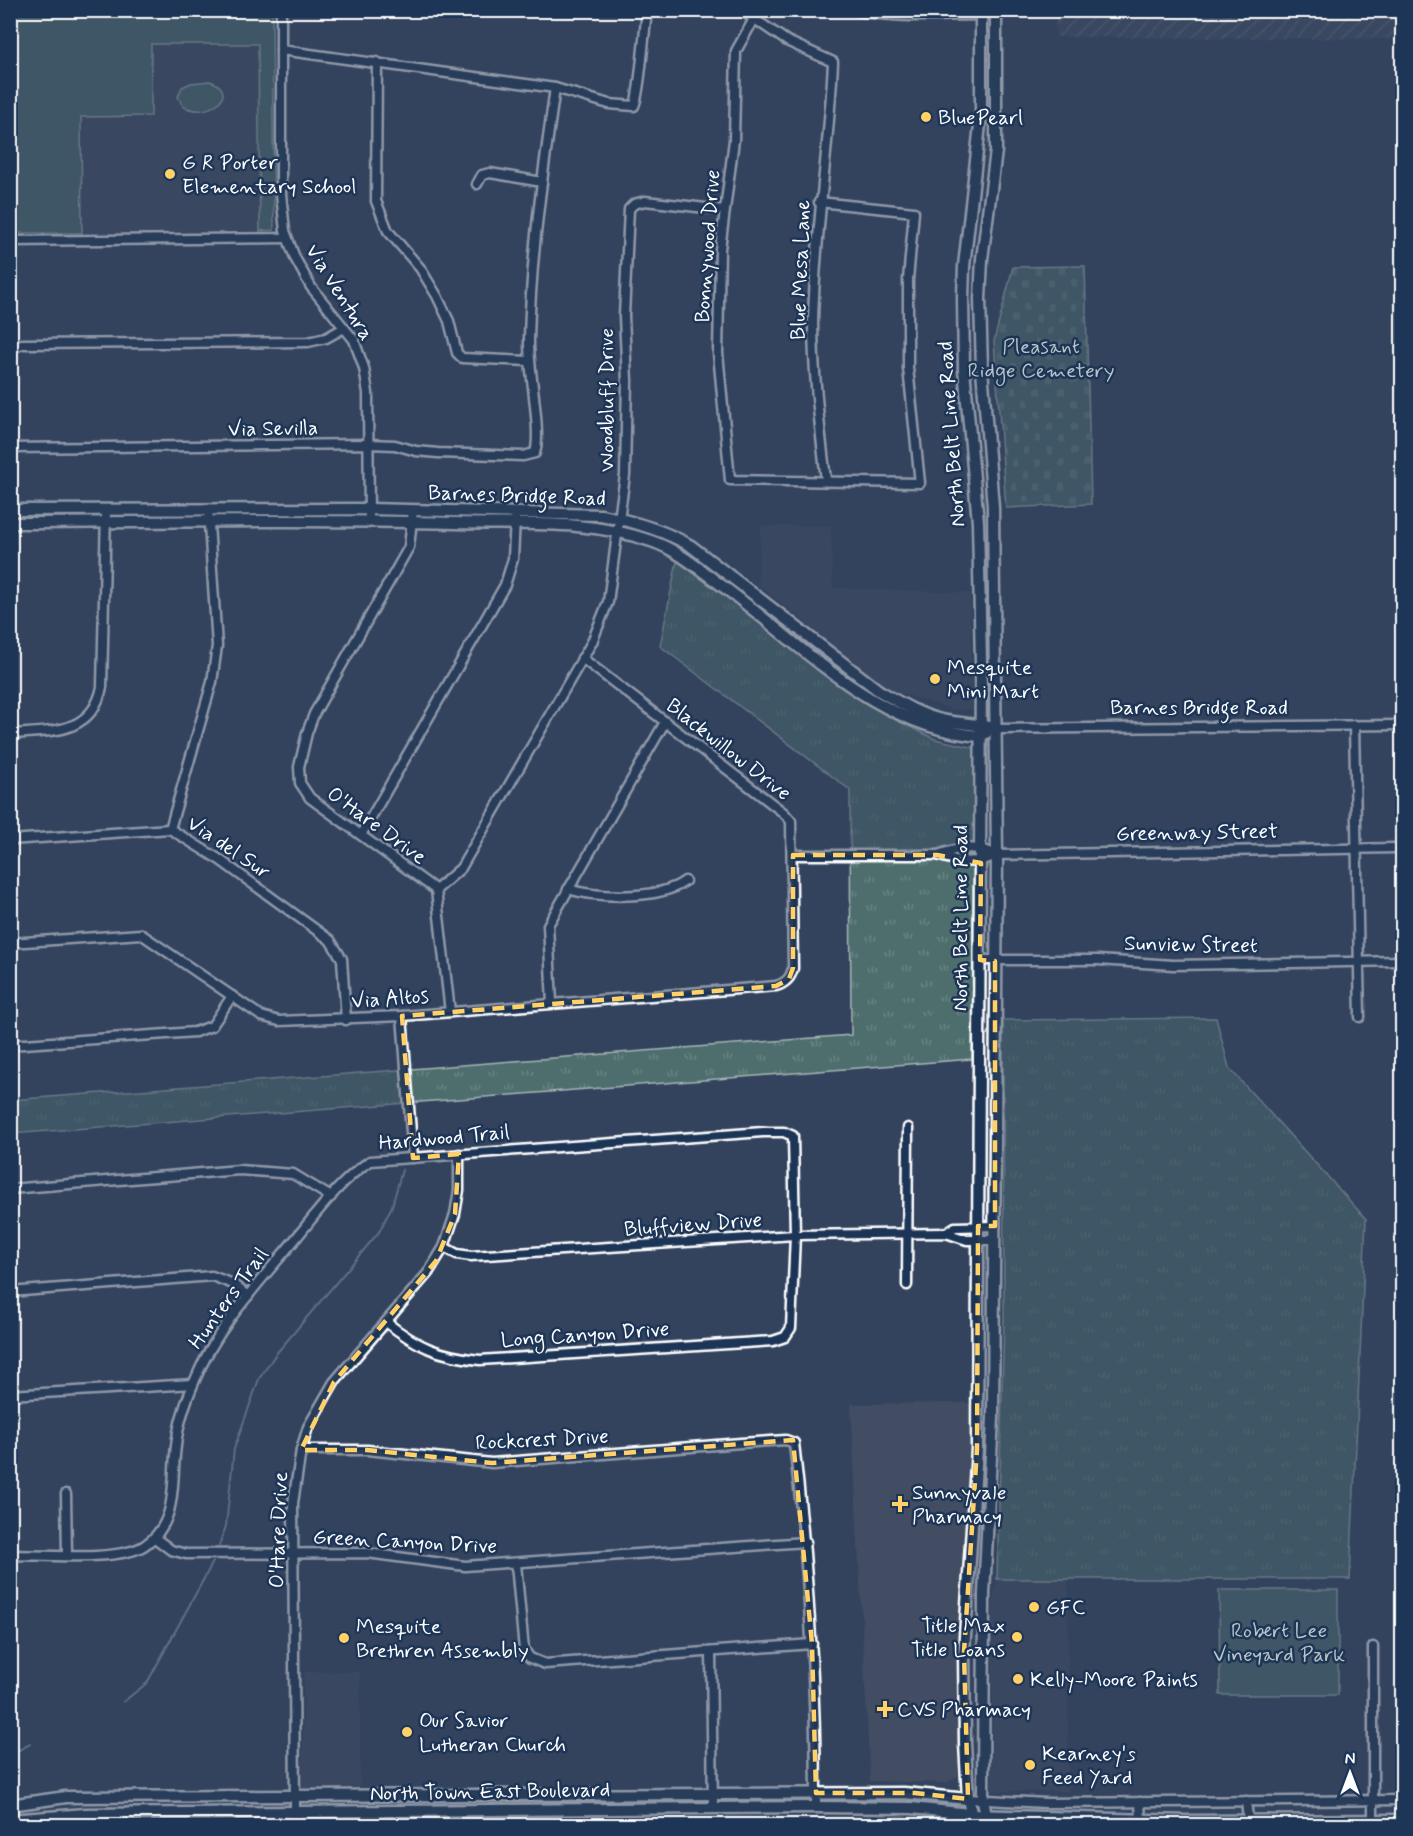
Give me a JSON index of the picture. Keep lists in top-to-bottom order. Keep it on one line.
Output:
{"streets":{"main road":["North Belt Line Road","Barnes Bridge Road","North Town East Boulevard"],"street":["Bonnywood Drive","Blue Mesa Lane","Via Ventura","Woodbluff Drive","Via Sevilla","Blackwillow Drive","O'Hare Drive","Greenway Street","Via del Sur","Sunview Street","Via Altos","Hardwood Trail","Bluffview Drive","Hunters Trail","Long Canyon Drive","Rockcrest Drive","Green Canyon Drive"]},"crossings":[["Bonnywood Drive","Blue Mesa Lane"],["Bonnywood Drive","Woodbluff Drive"],["Via Ventura","Via Sevilla"],["Via Ventura","Barnes Bridge Road"],["Woodbluff Drive","Barnes Bridge Road"],["Woodbluff Drive","Blackwillow Drive"],["Woodbluff Drive","O'Hare Drive"],["North Belt Line Road","Barnes Bridge Road"],["North Belt Line Road","Greenway Street"],["North Belt Line Road","Sunview Street"],["North Belt Line Road","Bluffview Drive"],["North Belt Line Road","North Town East Boulevard"],["Barnes Bridge Road","O'Hare Drive"],["Blackwillow Drive","Via Altos"],["O'Hare Drive","Via Altos"],["O'Hare Drive","Hardwood Trail"],["O'Hare Drive","Bluffview Drive"],["O'Hare Drive","Long Canyon Drive"],["O'Hare Drive","Rockcrest Drive"],["O'Hare Drive","Green Canyon Drive"],["O'Hare Drive","North Town East Boulevard"],["Via del Sur","Via Altos"],["Hardwood Trail","Bluffview Drive"],["Hardwood Trail","Hunters Trail"],["Hardwood Trail","Long Canyon Drive"],["Bluffview Drive","Long Canyon Drive"],["Hunters Trail","Green Canyon Drive"],["Rockcrest Drive","Green Canyon Drive"]],"parks":["Pleasant Ridge Cemetery","Robert Lee Vineyard Park"],"places":{"other":["BluePearl","G R Porter Elementary School","Mesquite Mini Mart","GFC","Title Max Title Loans","Mesquite Brethren Assembly","Kelly-Moore Paints","Our Savior Lutheran Church","Kearney's Feed Yard"],"health":["Sunnyvale Pharmacy","CVS Pharmacy"]},"north":"top"}
